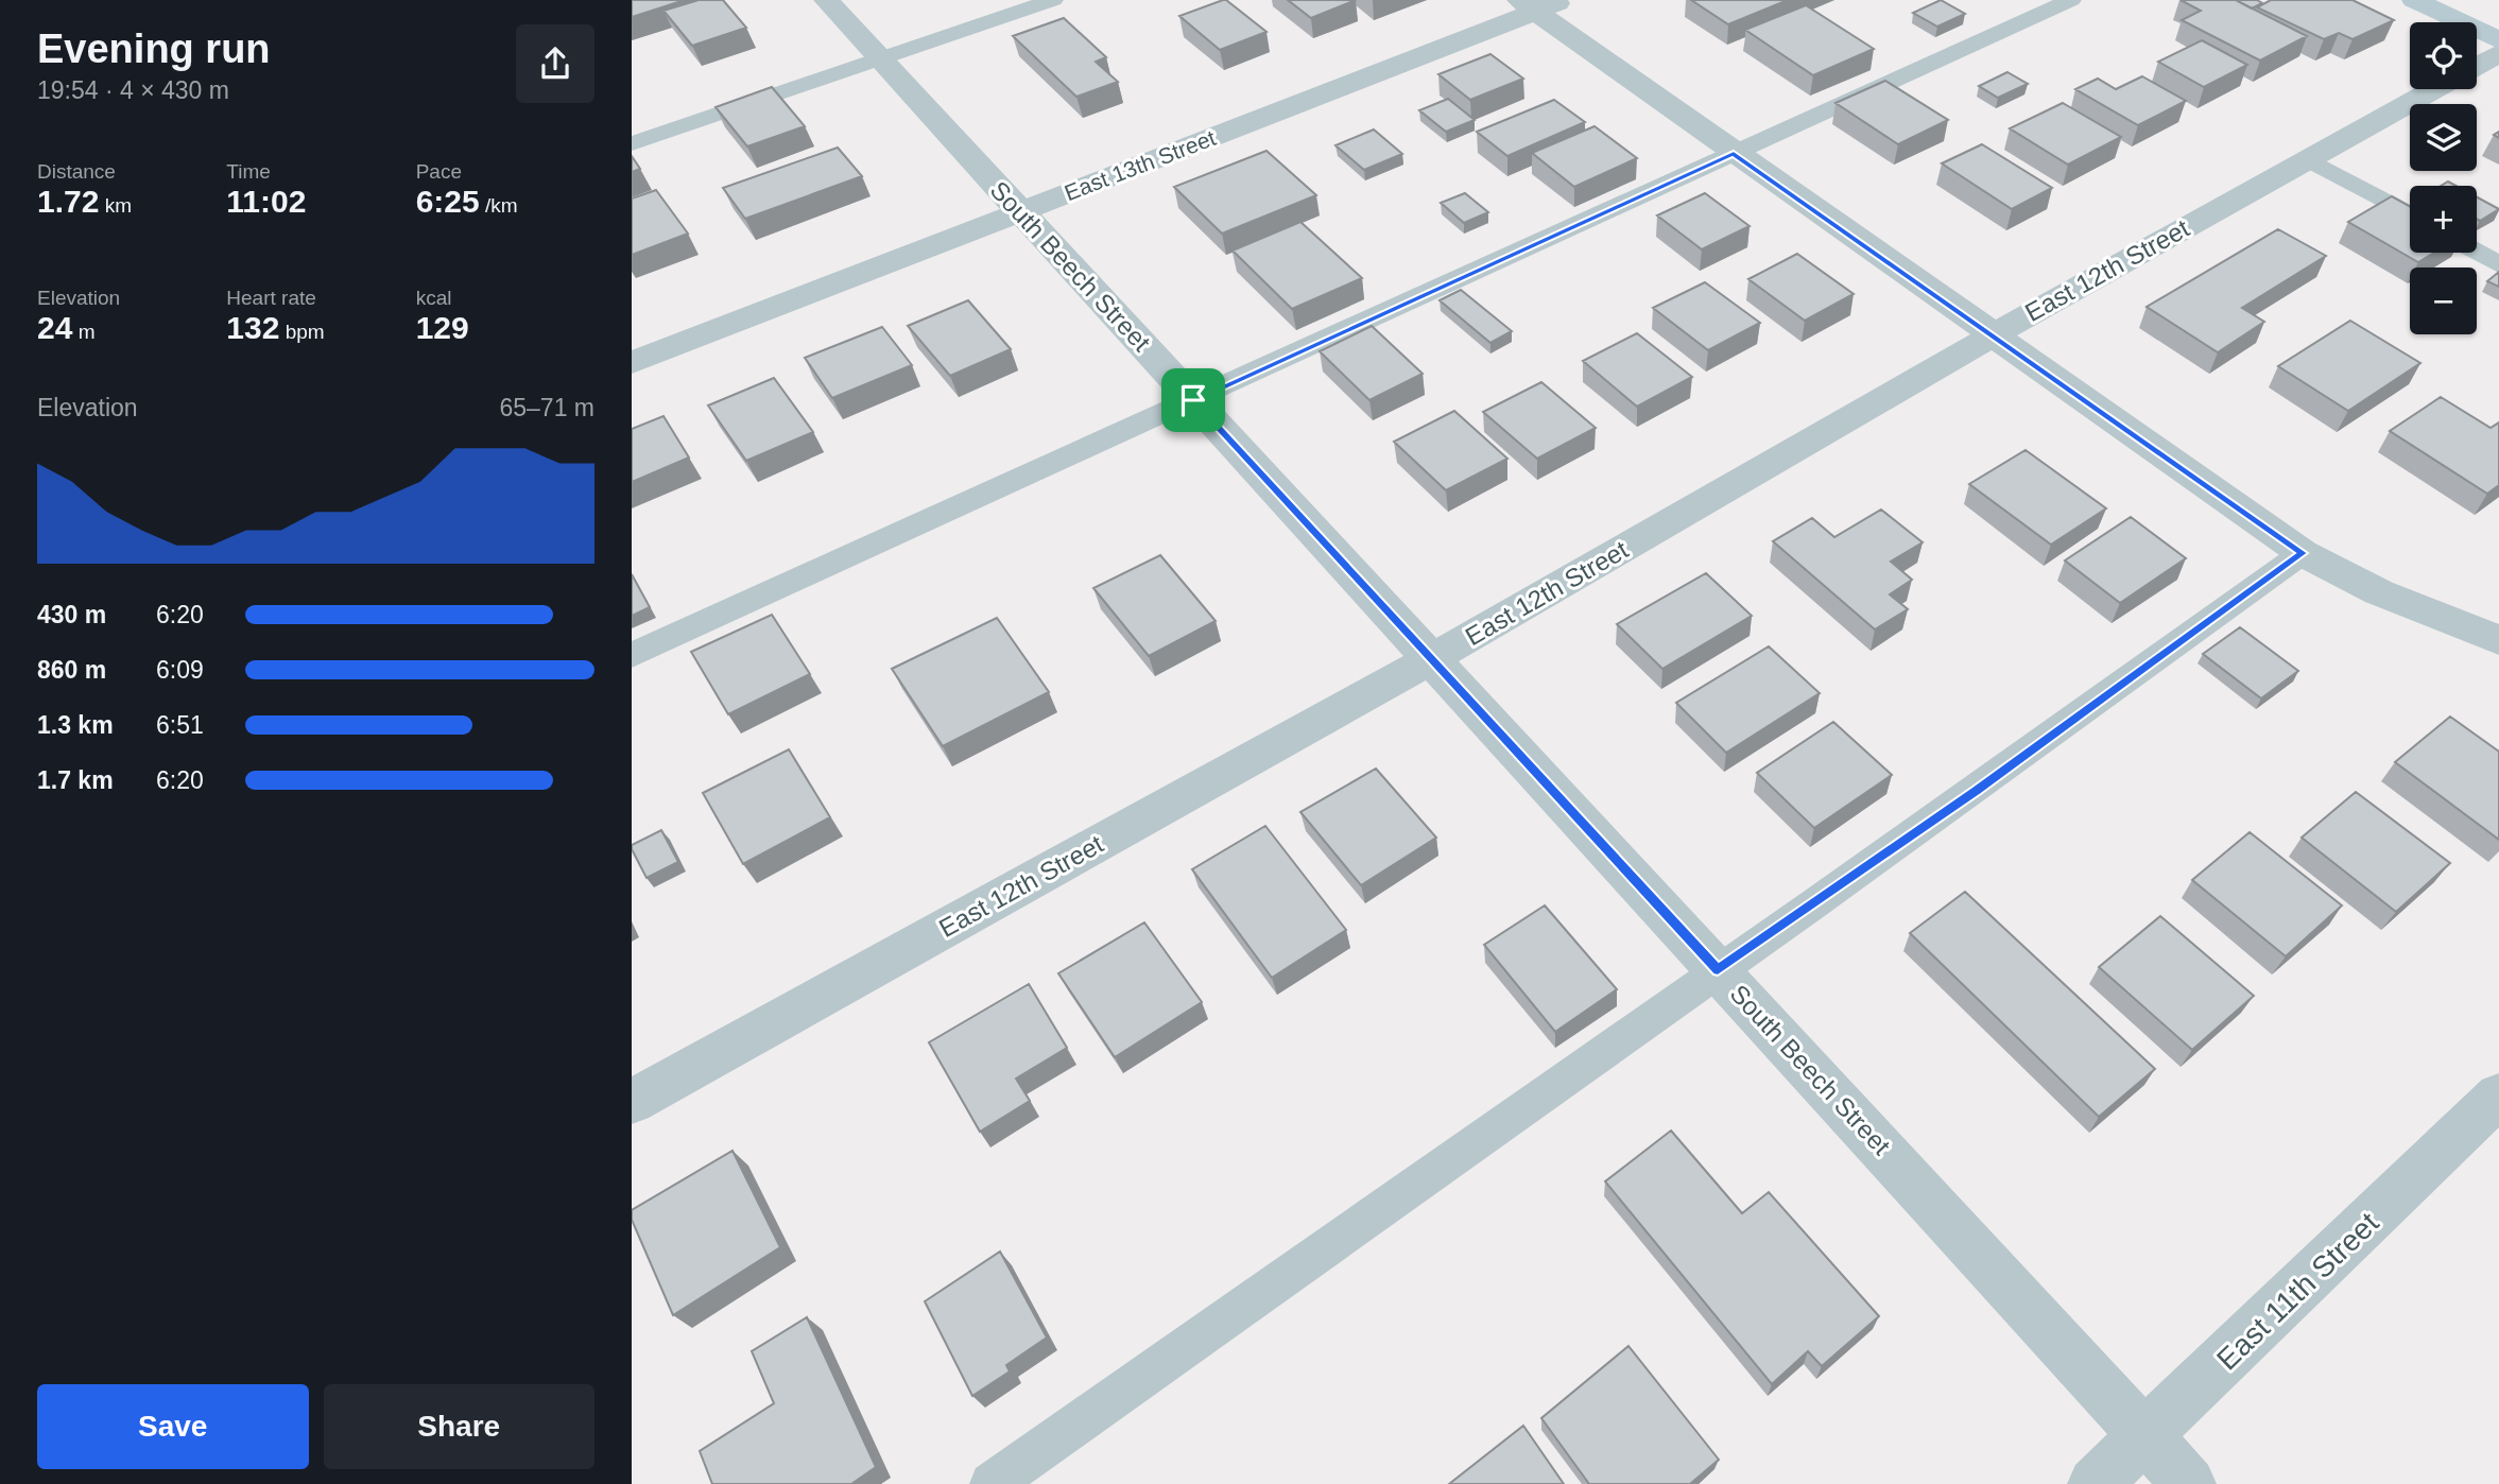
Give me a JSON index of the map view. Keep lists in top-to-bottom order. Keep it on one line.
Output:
{"streets":{"street":["East 13th Street","South Beech Street","East 12th Street","East 11th Street"]},"crossings":[["East 13th Street","South Beech Street"],["South Beech Street","East 12th Street"],["South Beech Street","East 11th Street"]],"page":{"heading":["Evening run","19:54 · 4 × 430 m"],"map_buttons":["+","−"],"stats":[["Distance","1.72 km"],["Time","11:02"],["Pace","6:25 /km"],["Elevation","24 m"],["Heart rate","132 bpm"],["kcal","129"]],"chart":["Elevation","65–71 m"],"list":[{"name":"430 m","note":"6:20"},{"name":"860 m","note":"6:09"},{"name":"1.3 km","note":"6:51"},{"name":"1.7 km","note":"6:20"}],"buttons":["Save","Share"]}}
